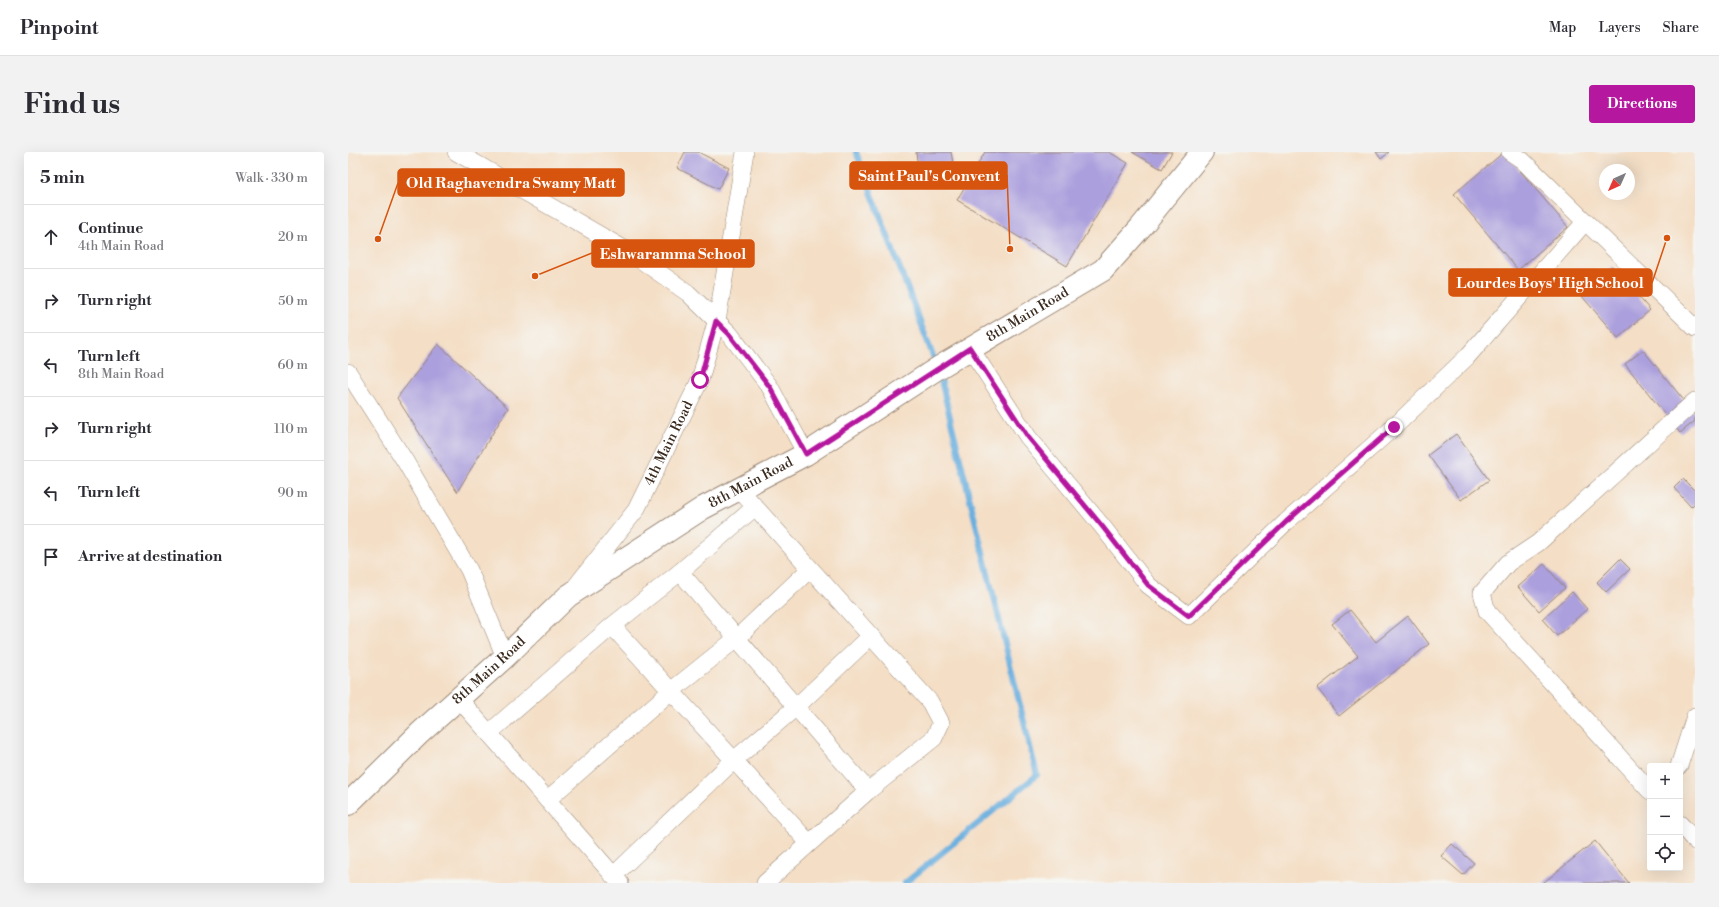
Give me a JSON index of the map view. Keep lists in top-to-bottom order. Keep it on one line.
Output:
{"streets":{"street":["8th Main Road","4th Main Road"]},"crossings":[["8th Main Road","4th Main Road"]],"places":["Lourdes Boys' High School","Old Raghavendra Swamy Matt","Saint Paul's Convent","Eshwaramma School"],"north":"bottom left","page":{"header":"Pinpoint","nav":["Map","Layers","Share"],"buttons":"Directions","title":"Find us","heading":["5 min","Walk · 330 m"],"list":[["Continue","4th Main Road","20 m"],["Turn right","50 m"],["Turn left","8th Main Road","60 m"],["Turn right","110 m"],["Turn left","90 m"],"Arrive at destination"],"map_buttons":["+","−"]}}
